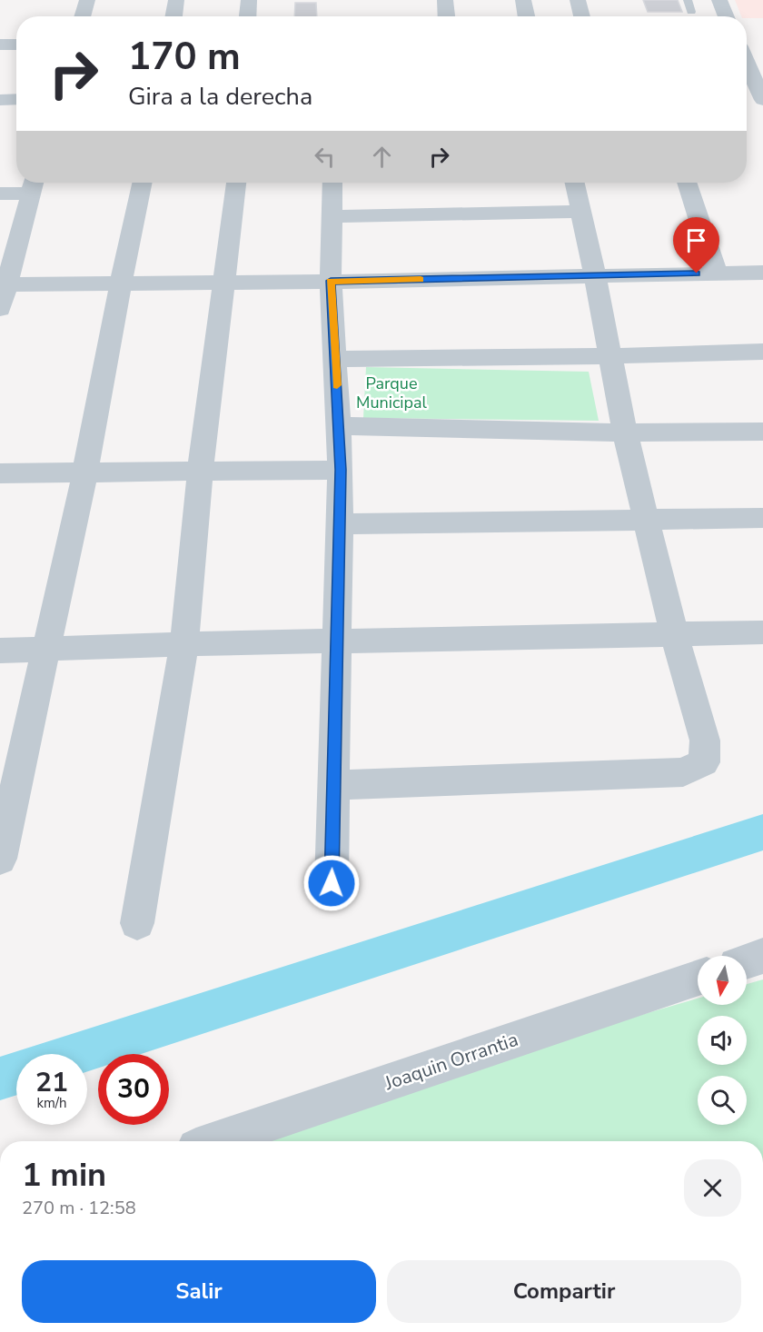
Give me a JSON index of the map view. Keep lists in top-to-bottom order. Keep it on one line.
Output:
{"streets":{"street":["Joaquin Orrantia"]},"parks":["Parque Municipal"],"north":"bottom","page":{"turn":["170 m","Gira a la derecha"],"speed":"21 km/h","limit":"30","heading":["1 min","270 m · 12:58"],"buttons":["Salir","Compartir"]}}
